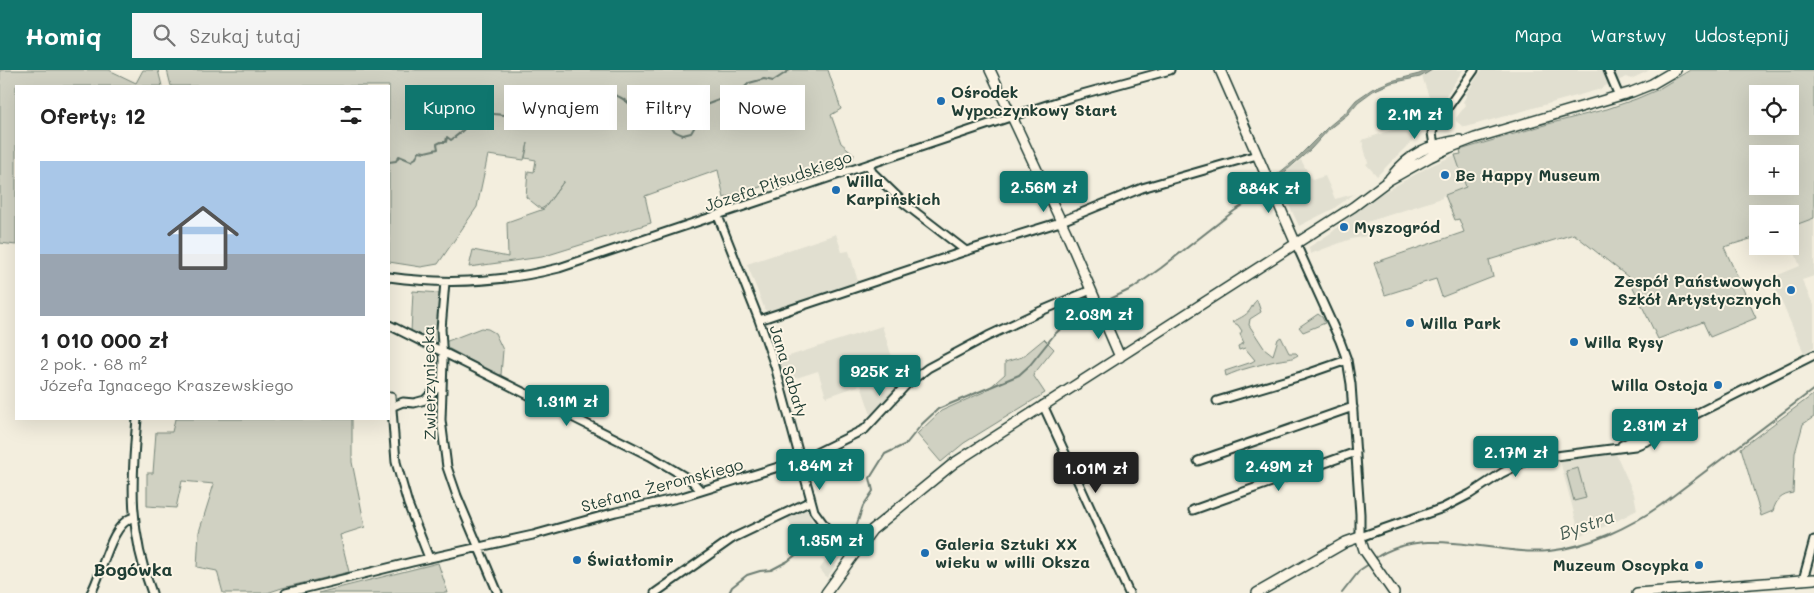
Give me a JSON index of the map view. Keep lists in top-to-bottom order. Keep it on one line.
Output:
{"streets":{"street":["Józefa Piłsudskiego","Jana Sabały","Zwierzyniecka","Stefana Żeromskiego"]},"crossings":[["Józefa Piłsudskiego","Jana Sabały"],["Józefa Piłsudskiego","Zwierzyniecka"],["Jana Sabały","Stefana Żeromskiego"],["Zwierzyniecka","Stefana Żeromskiego"]],"districts":["Bogówka"],"water":["Bystra"],"places":["Ośrodek Wypoczynkowy Start","Be Happy Museum","Willa Karpińskich","Myszogród","Zespół Państwowych Szkół Artystycznych","Willa Park","Willa Rysy","Willa Ostoja","Galeria Sztuki XX wieku w willi Oksza","Światłomir","Muzeum Oscypka"],"page":{"header":"Homiq","search":"Szukaj tutaj","nav":["Mapa","Warstwy","Udostępnij"],"map_buttons":["+","−"],"chip":["Kupno","Wynajem","Filtry","Nowe"],"heading":"Oferty: 12","price":["2.1M zł","2.56M zł","884K zł","2.03M zł","925K zł","1.31M zł","2.31M zł","2.17M zł","1.84M zł","2.49M zł","1.01M zł","1.35M zł"],"list":[{"name":"1 010 000 zł","note":"2 pok. · 68 m² · Józefa Ignacego Kraszewskiego"}]}}
